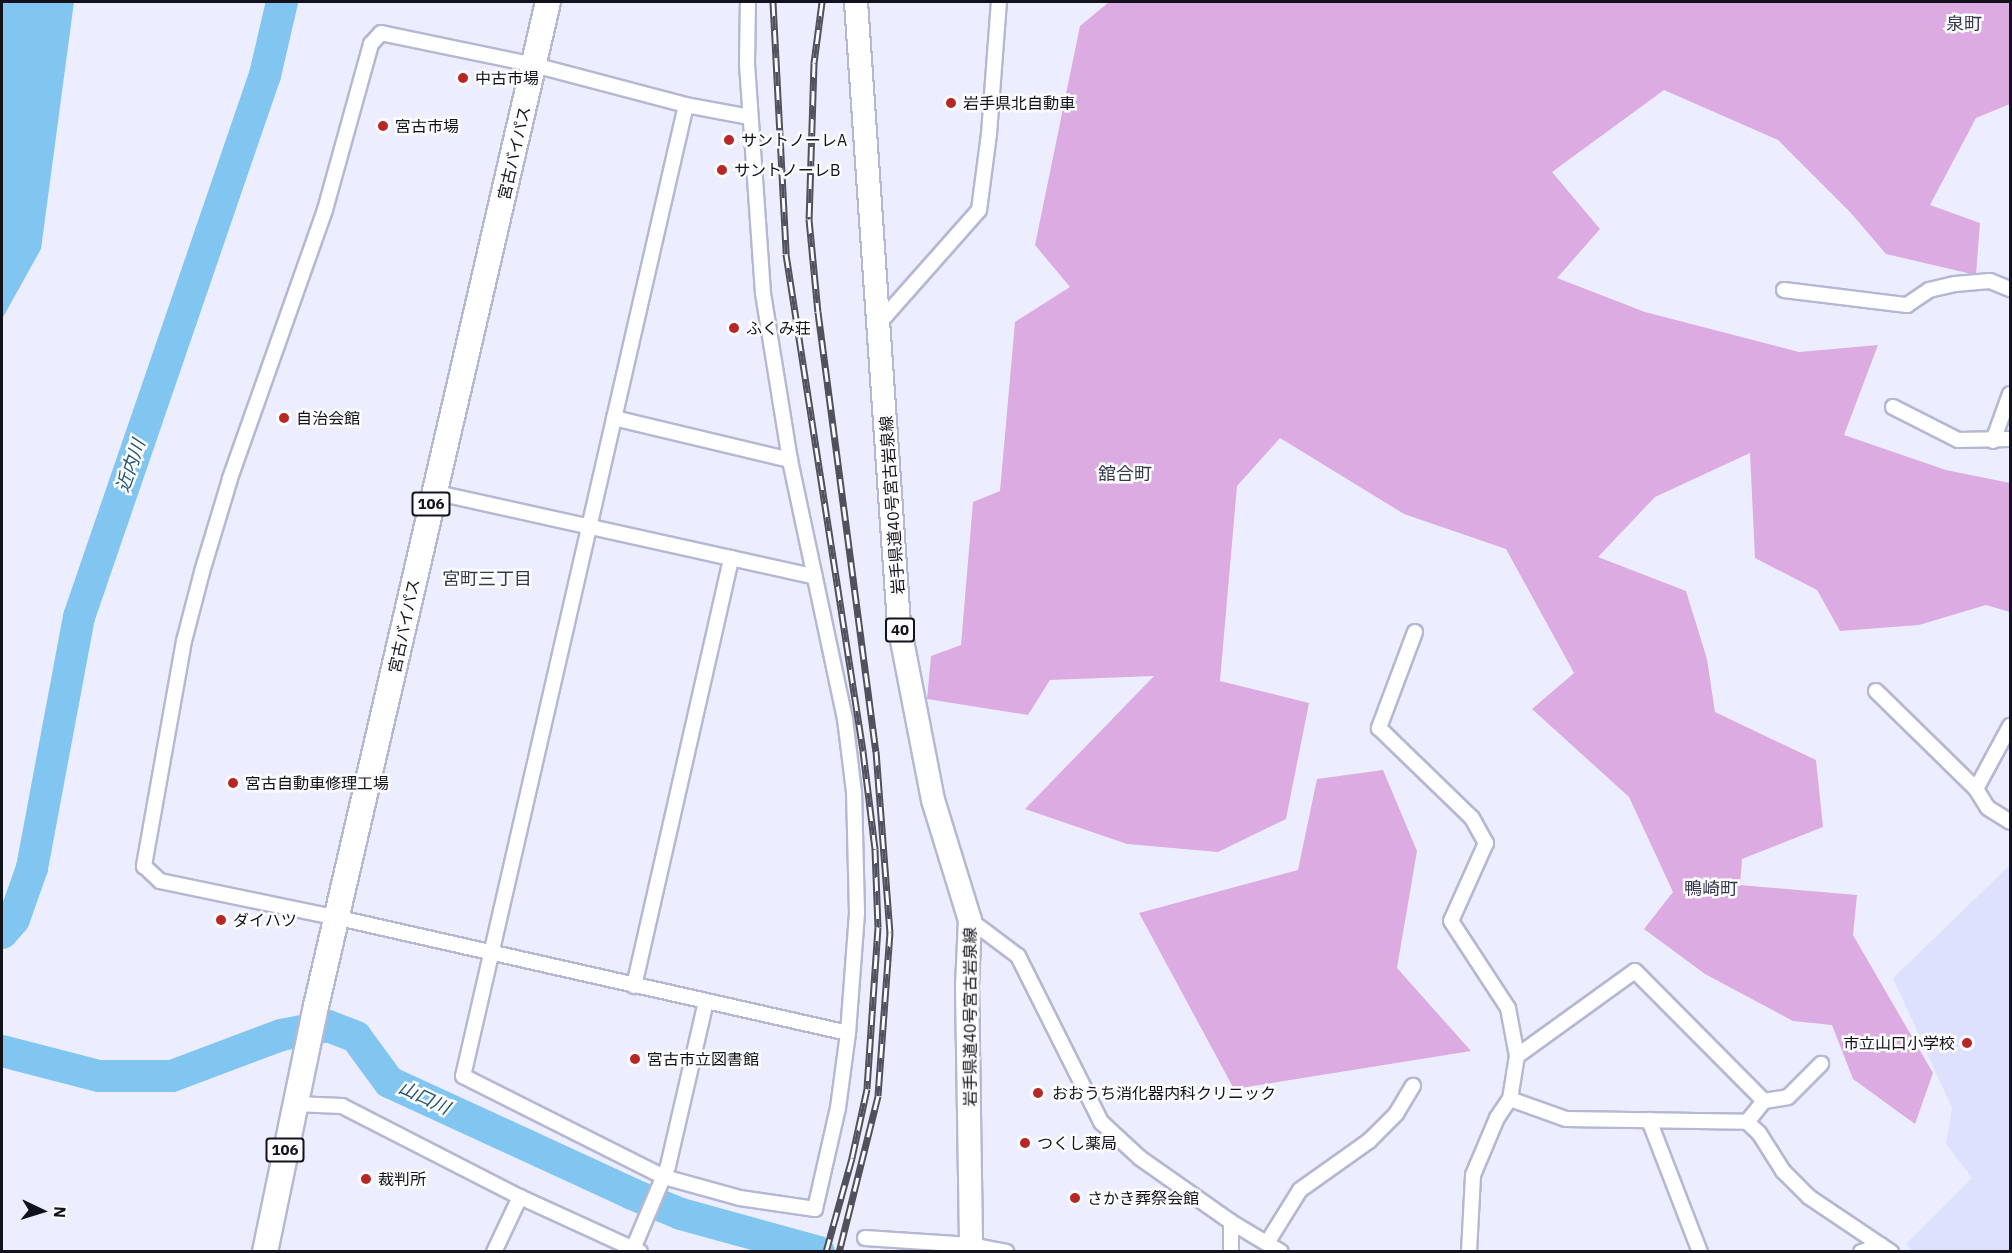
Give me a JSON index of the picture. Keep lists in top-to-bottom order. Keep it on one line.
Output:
{"streets":{"highway":["宮古バイパス","106"],"main road":["岩手県道40号宮古岩泉線","40"]},"districts":["泉町","舘合町","宮町三丁目","鴨崎町"],"water":["近内川","山口川"],"places":["中古市場","岩手県北自動車","宮古市場","サントノーレA","サントノーレB","ふくみ荘","自治会館","宮古自動車修理工場","ダイハツ","市立山口小学校","宮古市立図書館","おおうち消化器内科クリニック","つくし薬局","裁判所","さかき葬祭会館"],"north":"right"}
